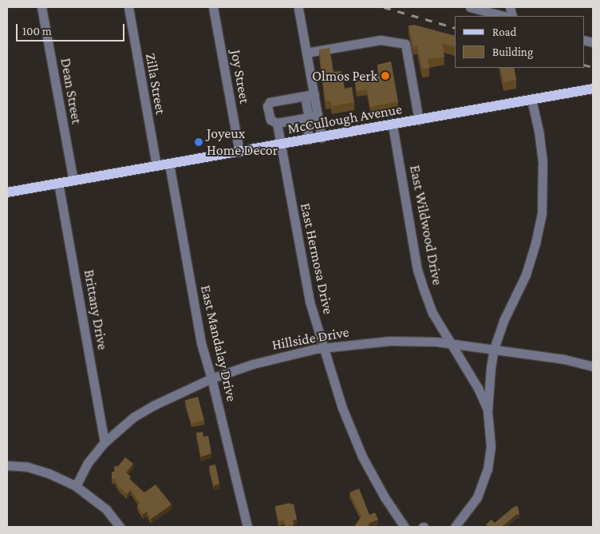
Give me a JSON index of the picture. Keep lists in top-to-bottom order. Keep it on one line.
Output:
{"streets":{"main road":["McCullough Avenue"],"street":["Joy Street","Zilla Street","Dean Street","East Wildwood Drive","East Hermosa Drive","Brittany Drive","Hillside Drive","East Mandalay Drive"]},"crossings":[["Joy Street","McCullough Avenue"],["Zilla Street","McCullough Avenue"],["Dean Street","McCullough Avenue"],["McCullough Avenue","East Wildwood Drive"],["McCullough Avenue","East Hermosa Drive"],["McCullough Avenue","Brittany Drive"],["McCullough Avenue","East Mandalay Drive"],["East Wildwood Drive","Hillside Drive"],["East Hermosa Drive","Hillside Drive"],["Brittany Drive","Hillside Drive"],["Hillside Drive","East Mandalay Drive"]],"places":["Olmos Perk","Joyeux Home Decor"],"legend":["Road","Building"],"scale_bar":"100 m"}
